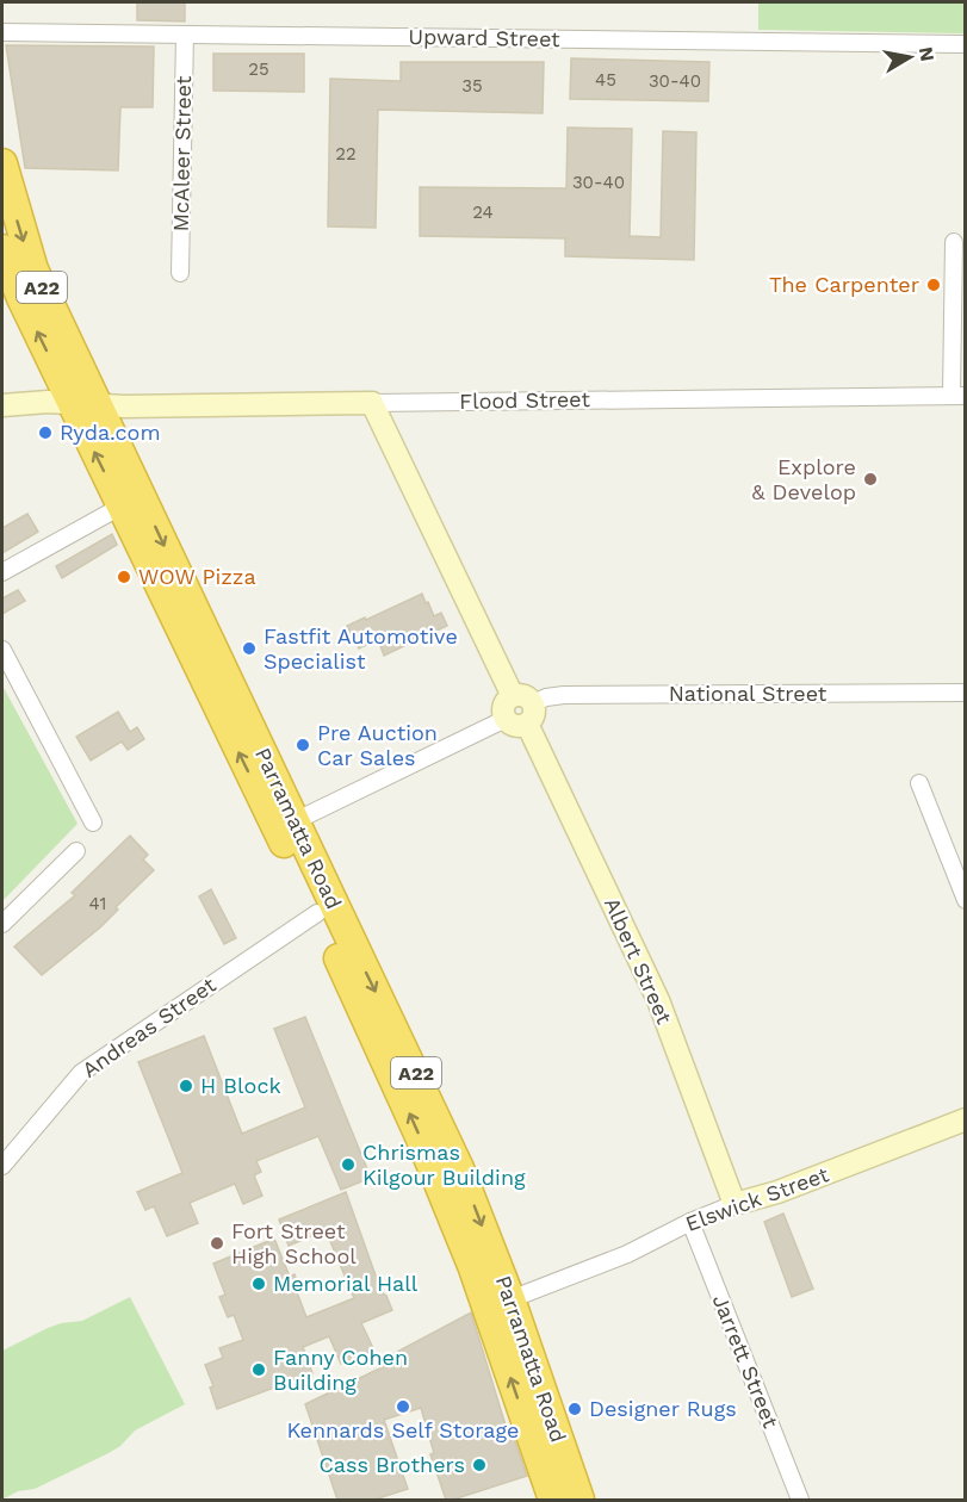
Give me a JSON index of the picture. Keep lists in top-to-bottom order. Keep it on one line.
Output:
{"streets":{"highway":["A22","Parramatta Road"],"street":["Upward Street","McAleer Street","Flood Street","National Street","Albert Street","Andreas Street","Elswick Street","Jarrett Street"]},"crossings":[["Upward Street","McAleer Street"],["Flood Street","Parramatta Road"],["Flood Street","Albert Street"],["National Street","Parramatta Road"],["National Street","Albert Street"],["Parramatta Road","Andreas Street"],["Parramatta Road","Elswick Street"],["Albert Street","Elswick Street"],["Elswick Street","Jarrett Street"]],"places":["The Carpenter","Ryda.com","Explore & Develop","WOW Pizza","Fastfit Automotive Specialist","Pre Auction Car Sales","H Block","Chrismas Kilgour Building","Fort Street High School","Memorial Hall","Fanny Cohen Building","Kennards Self Storage","Designer Rugs","Cass Brothers"],"house_numbers":["25","45","30-40","35","22","30-40","24","41"],"north":"right"}
